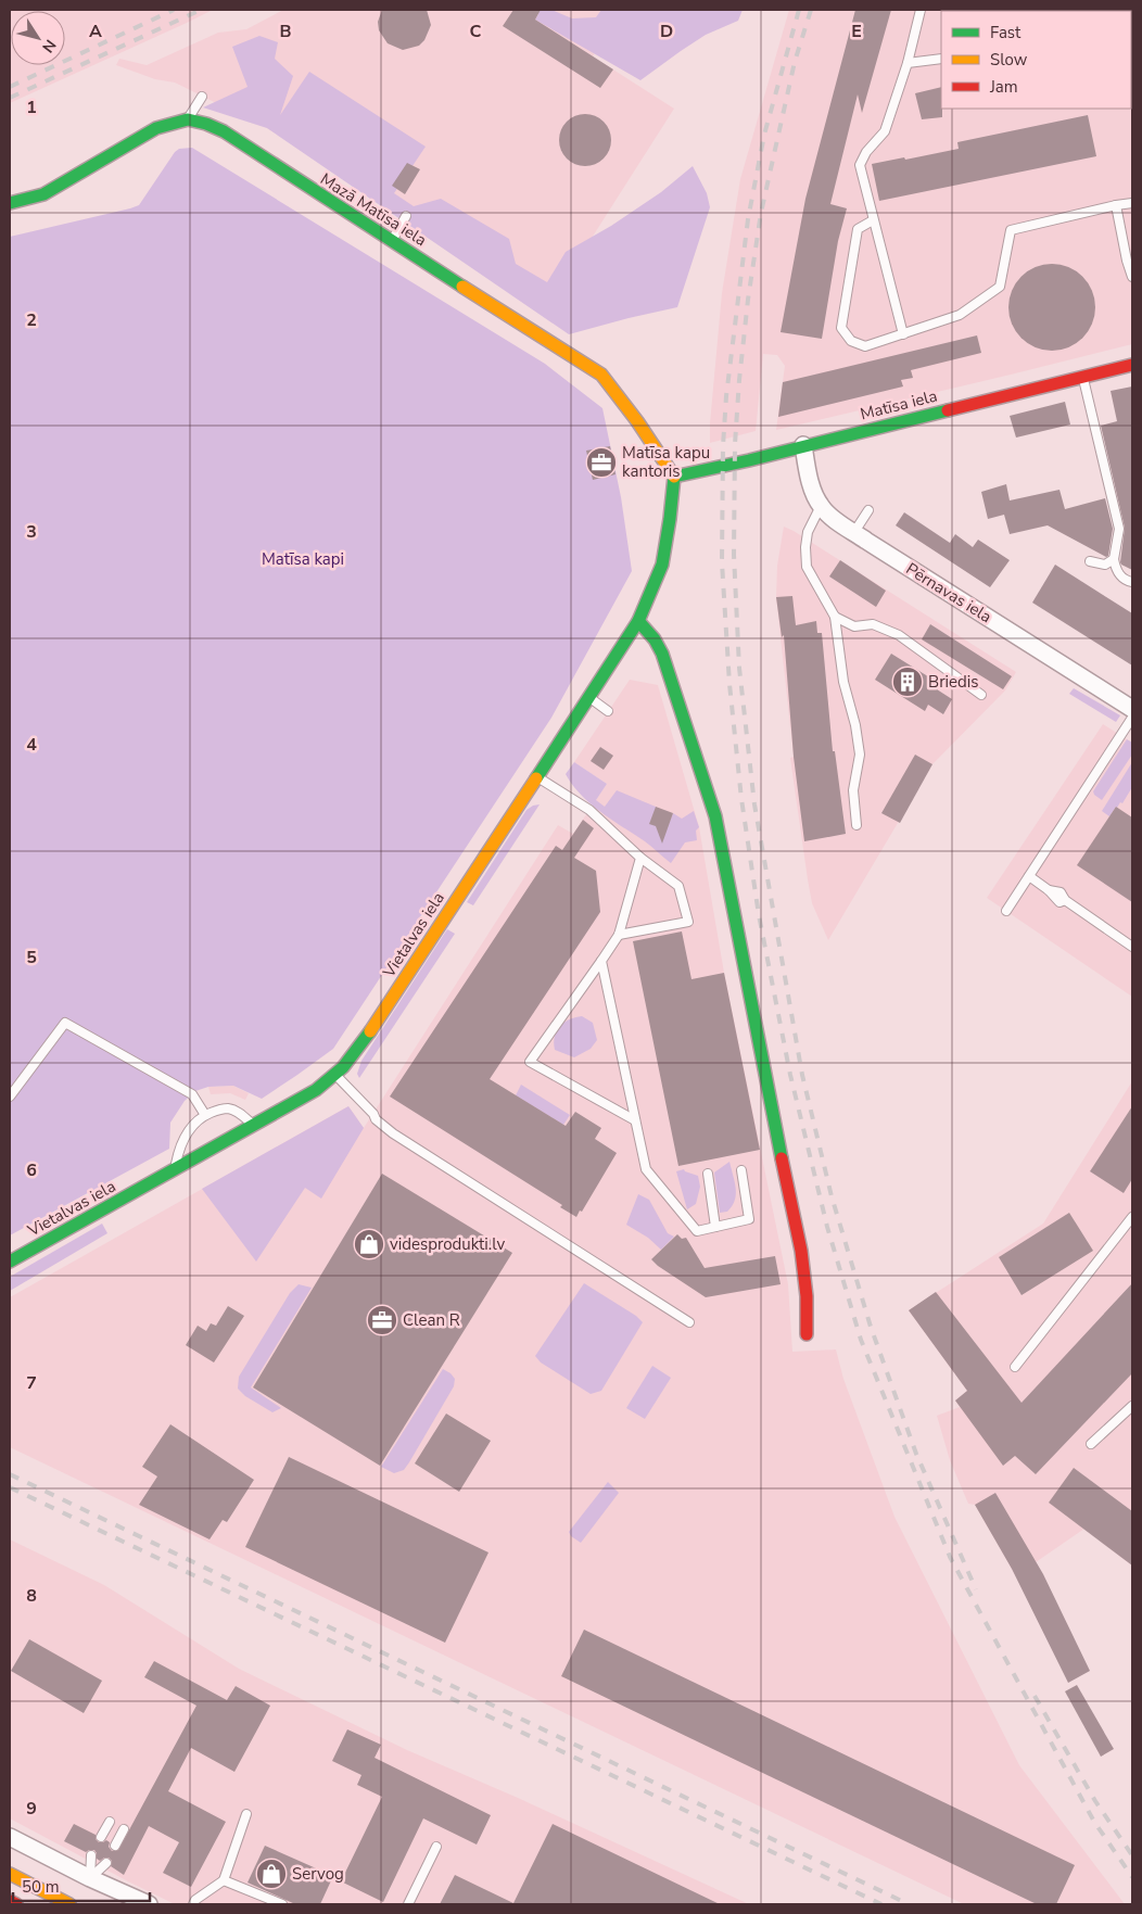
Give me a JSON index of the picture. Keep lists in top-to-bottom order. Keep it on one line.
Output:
{"streets":{"street":["Mazā Matīsa iela","Matīsa iela","Pērnavas iela","Vietalvas iela"]},"crossings":[["Mazā Matīsa iela","Matīsa iela"],["Mazā Matīsa iela","Vietalvas iela"],["Matīsa iela","Pērnavas iela"],["Matīsa iela","Vietalvas iela"]],"parks":["Matīsa kapi"],"places":{"office":["Matīsa kapu kantoris","Clean R"],"building":["Briedis"],"shop":["videsprodukti.lv","Servog"]},"legend":["Fast","Slow","Jam"],"scale_bar":"50 m","north":"bottom right","grid":{"columns":["A","B","C","D","E"],"rows":["1","2","3","4","5","6","7","8","9"]}}
